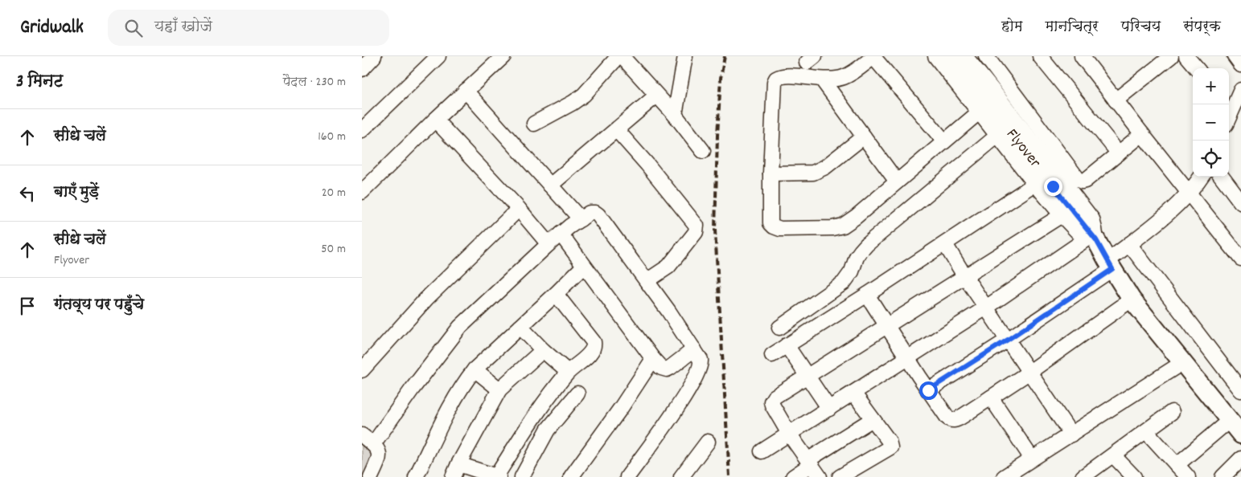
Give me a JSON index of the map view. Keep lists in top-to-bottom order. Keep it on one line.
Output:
{"streets":{"main road":["Flyover"]},"page":{"header":"Gridwalk","search":"यहाँ खोजें","nav":["होम","मानचित्र","परिचय","संपर्क"],"heading":["3 मिनट","पैदल · 230 m"],"map_buttons":["+","−"],"list":[["सीधे चलें","160 m"],["बाएँ मुड़ें","20 m"],["सीधे चलें","Flyover","50 m"],"गंतव्य पर पहुँचे"]}}
